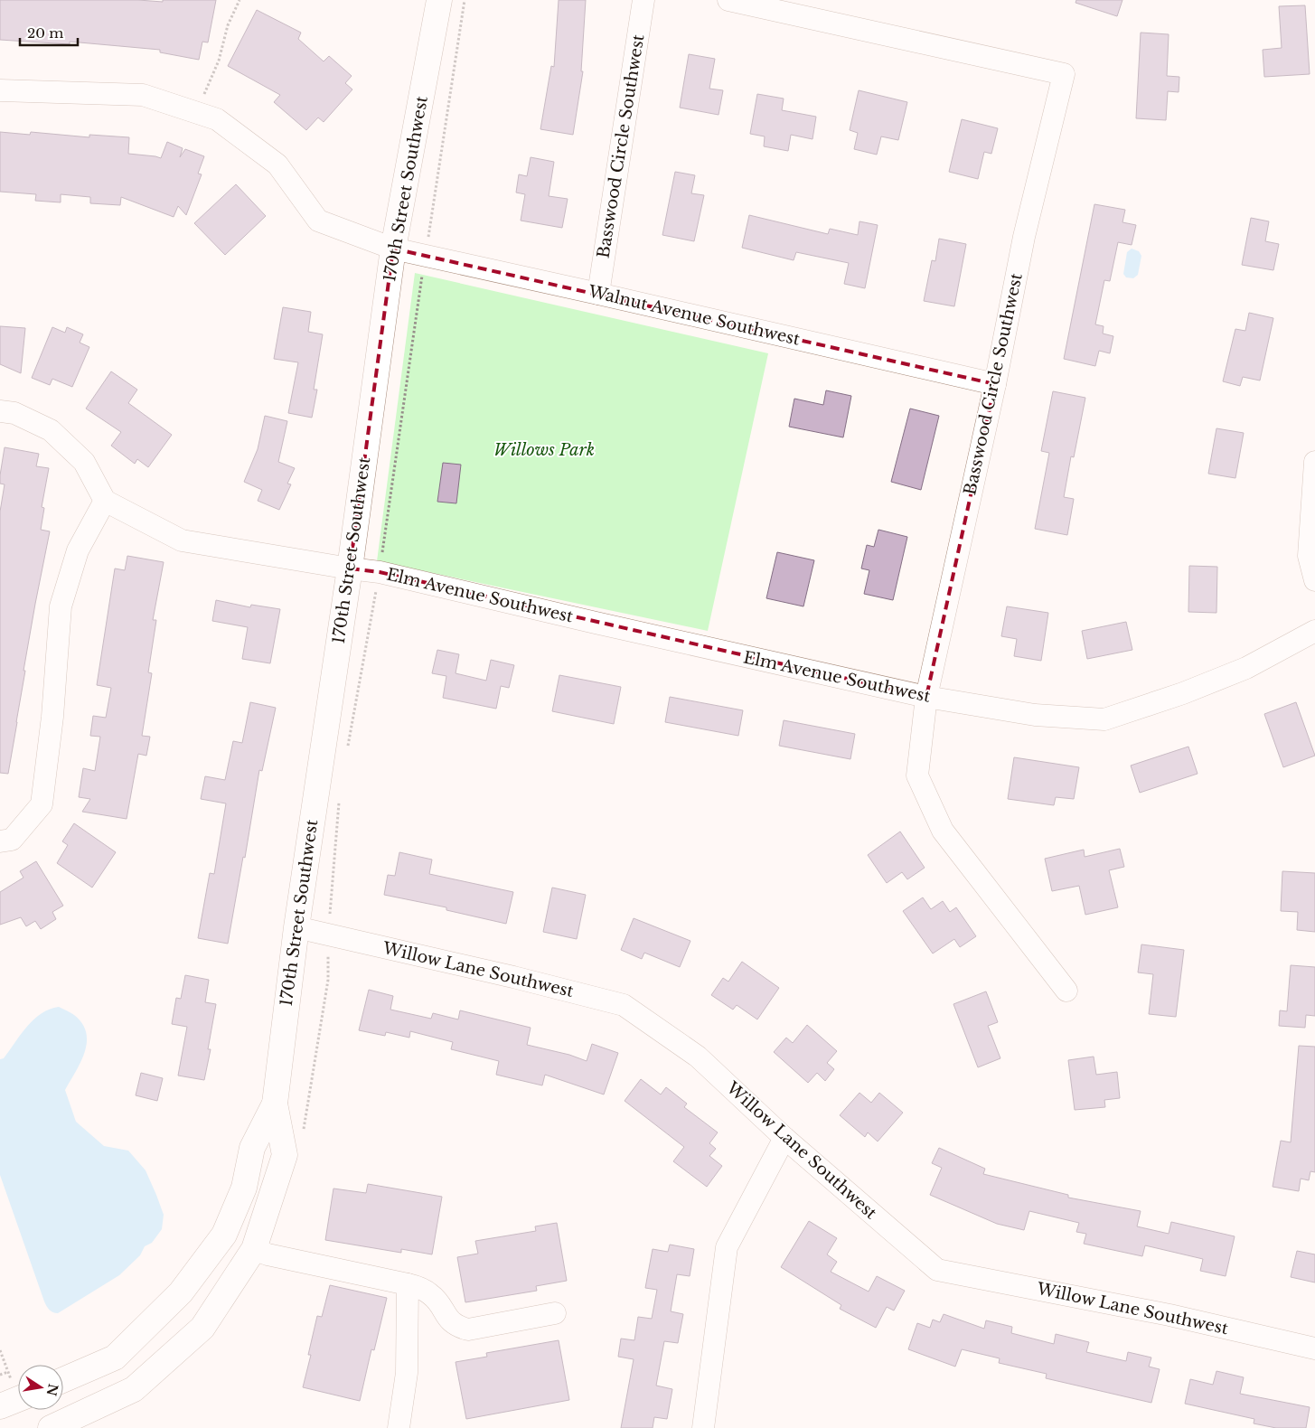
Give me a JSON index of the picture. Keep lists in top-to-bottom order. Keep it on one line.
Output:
{"streets":{"street":["Basswood Circle Southwest","170th Street Southwest","Walnut Avenue Southwest","Elm Avenue Southwest","Willow Lane Southwest"]},"crossings":[["Basswood Circle Southwest","Walnut Avenue Southwest"],["Basswood Circle Southwest","Elm Avenue Southwest"],["170th Street Southwest","Walnut Avenue Southwest"],["170th Street Southwest","Elm Avenue Southwest"],["170th Street Southwest","Willow Lane Southwest"]],"parks":["Willows Park"],"scale_bar":"20 m","north":"right"}
